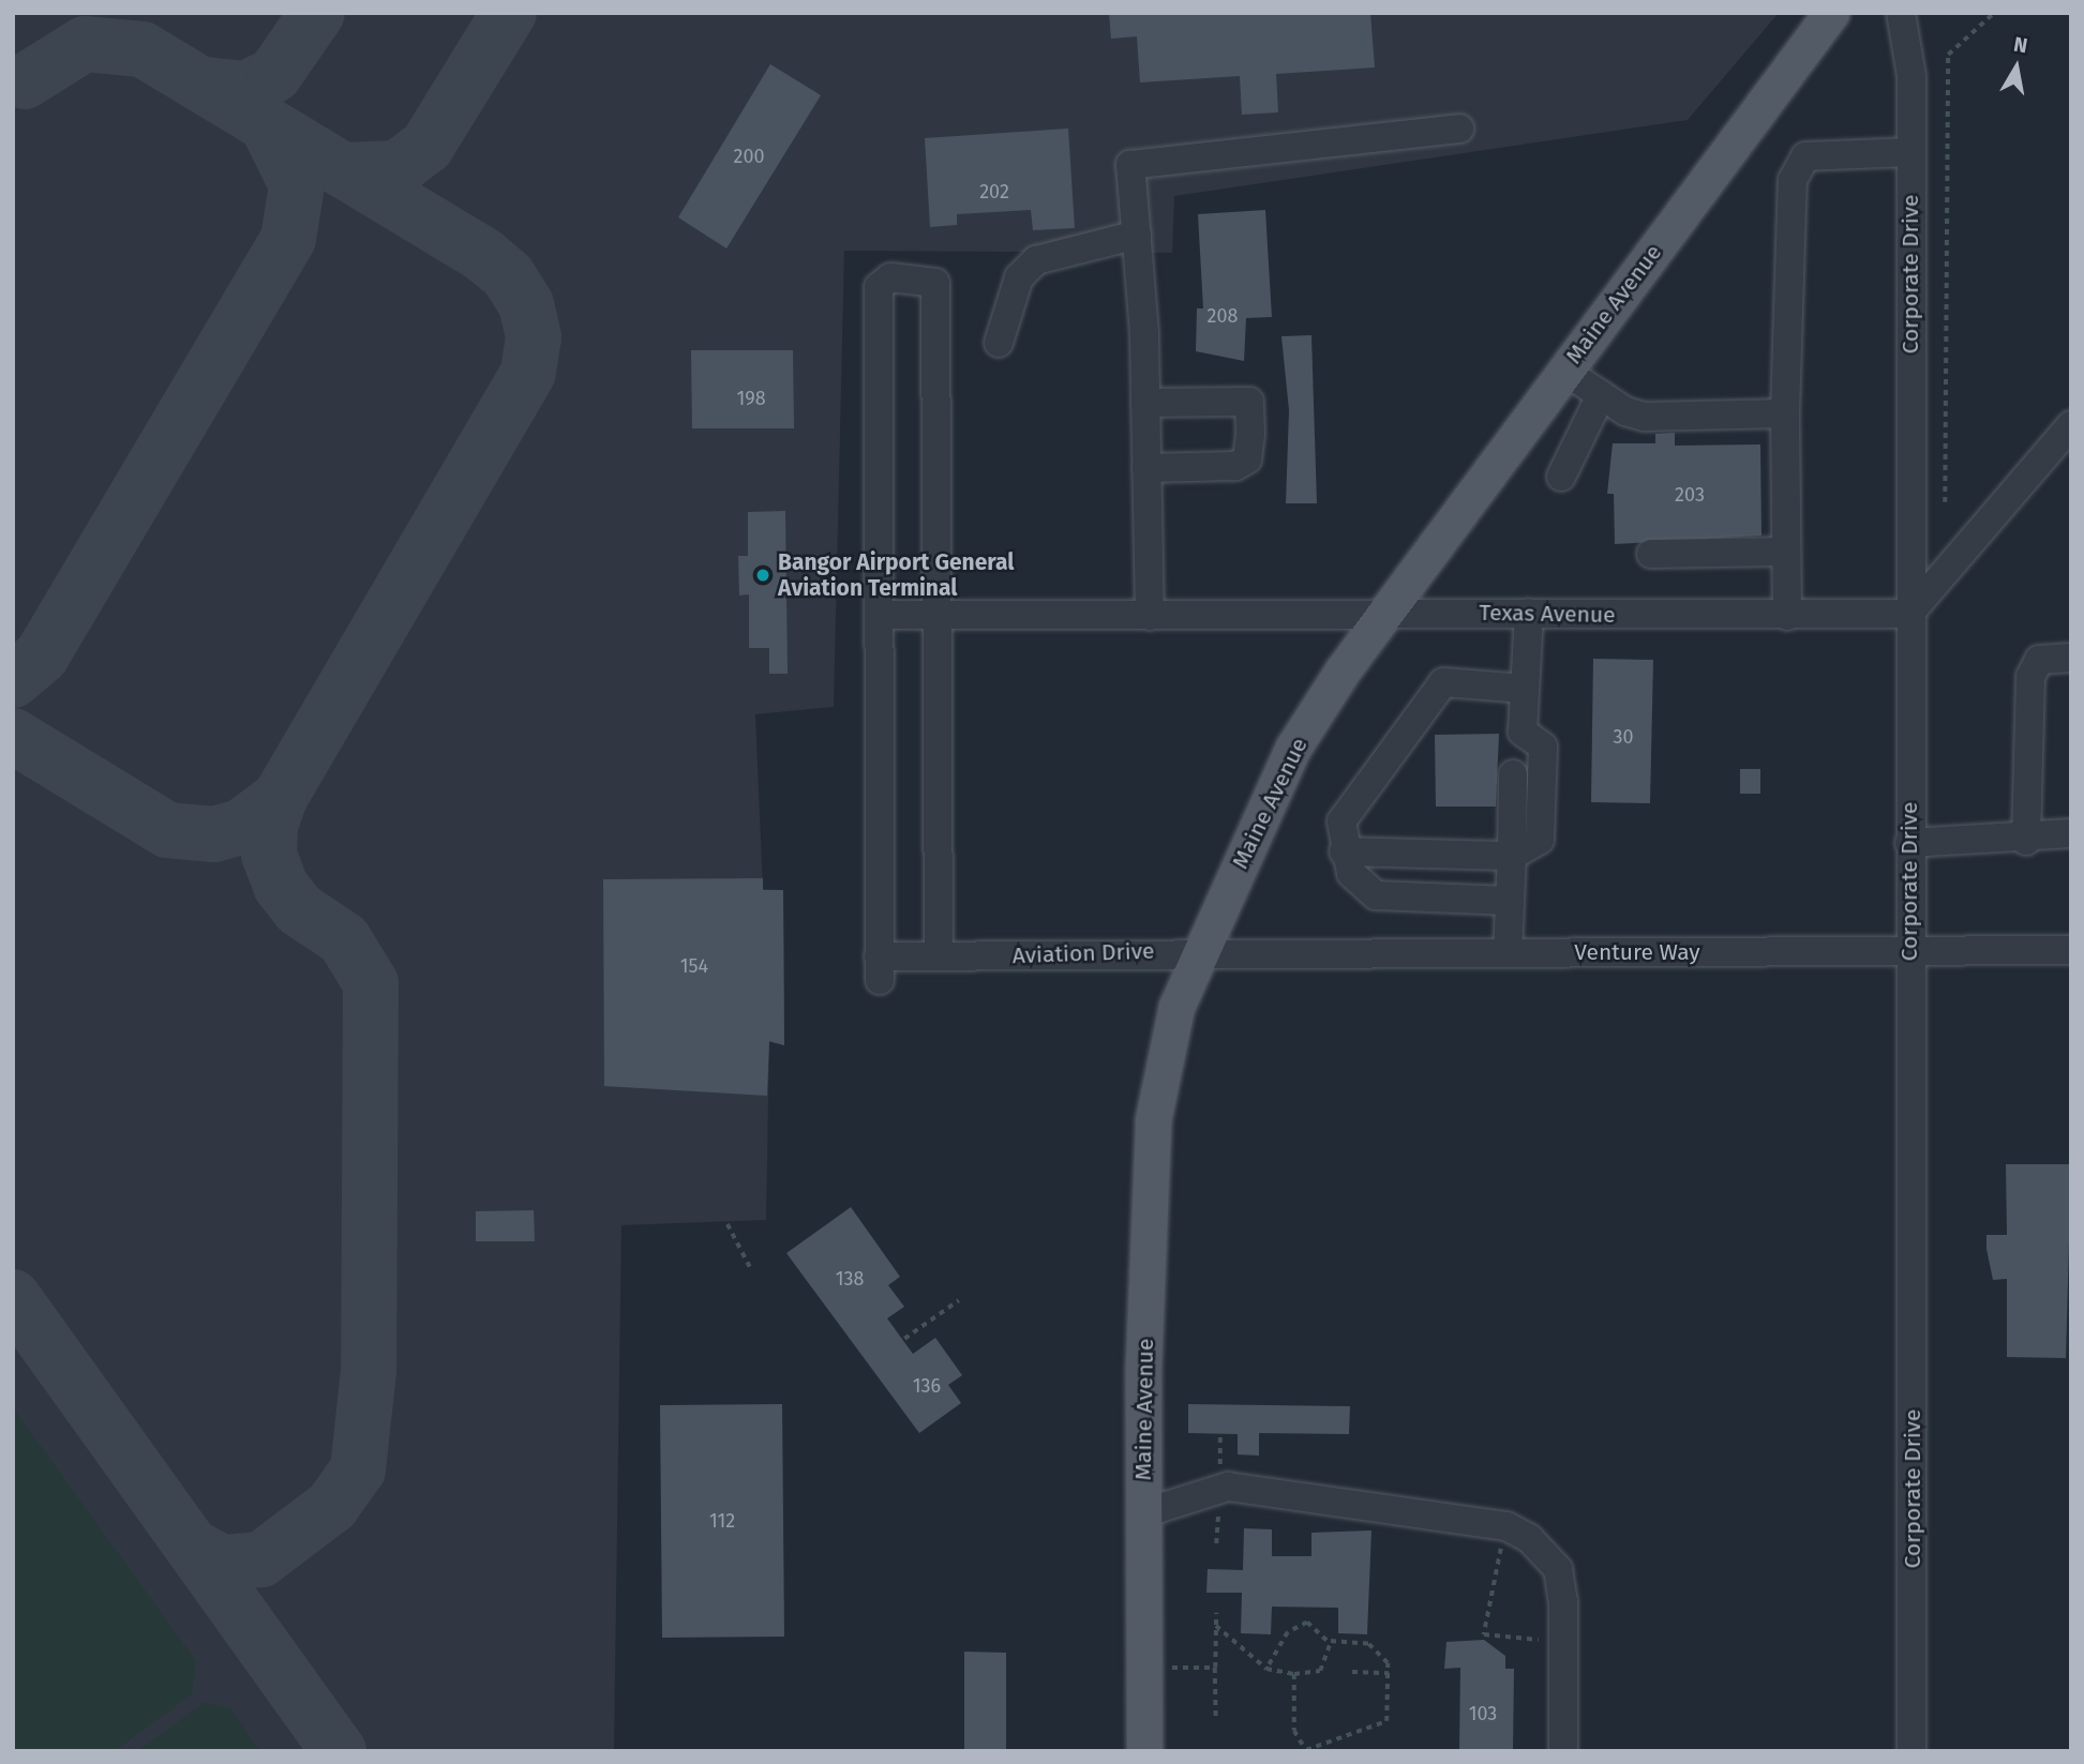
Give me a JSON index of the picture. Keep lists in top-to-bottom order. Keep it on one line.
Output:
{"streets":{"main road":["Maine Avenue"],"street":["Corporate Drive","Texas Avenue","Venture Way","Aviation Drive"]},"crossings":[["Corporate Drive","Texas Avenue"],["Corporate Drive","Venture Way"],["Maine Avenue","Texas Avenue"],["Maine Avenue","Venture Way"],["Maine Avenue","Aviation Drive"],["Texas Avenue","Aviation Drive"],["Venture Way","Aviation Drive"]],"places":["Bangor Airport General Aviation Terminal"],"house_numbers":["200","202","208","198","203","30","154","138","136","112","103"],"north":"top"}
